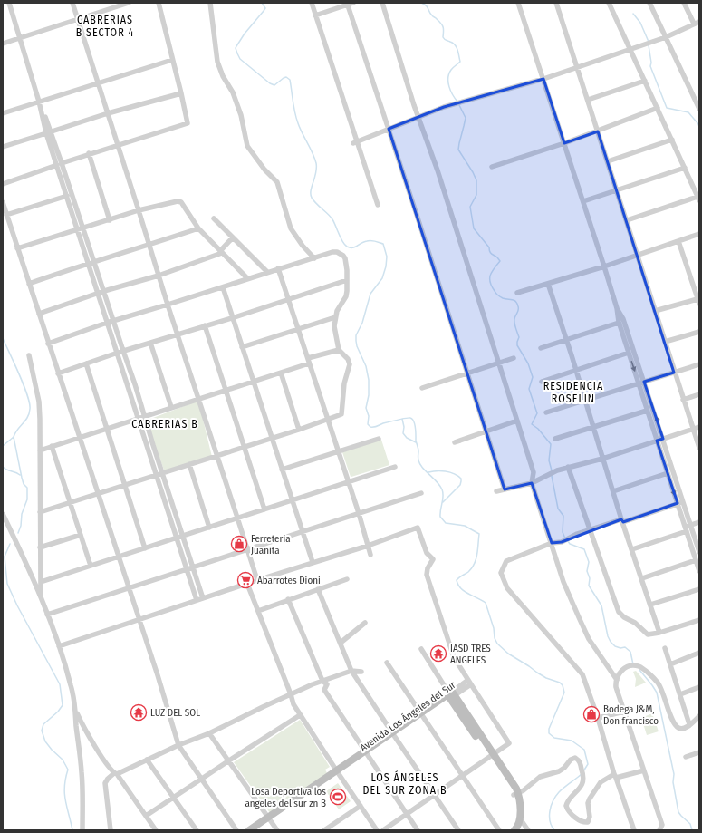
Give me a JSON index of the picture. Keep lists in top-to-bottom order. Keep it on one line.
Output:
{"streets":{"street":["Avenida Los Ángeles del Sur"]},"districts":["CABRERIAS B SECTOR 4","RESIDENCIA ROSELIN","CABRERIAS B","LOS ÁNGELES DEL SUR ZONA B"],"places":{"shop":["Ferreteria Juanita","Bodega J&M, Don francisco"],"supermarket":["Abarrotes Dioni"],"temple":["IASD TRES ANGELES","LUZ DEL SOL"],"sports":["Losa Deportiva los angeles del sur zn B"]}}
